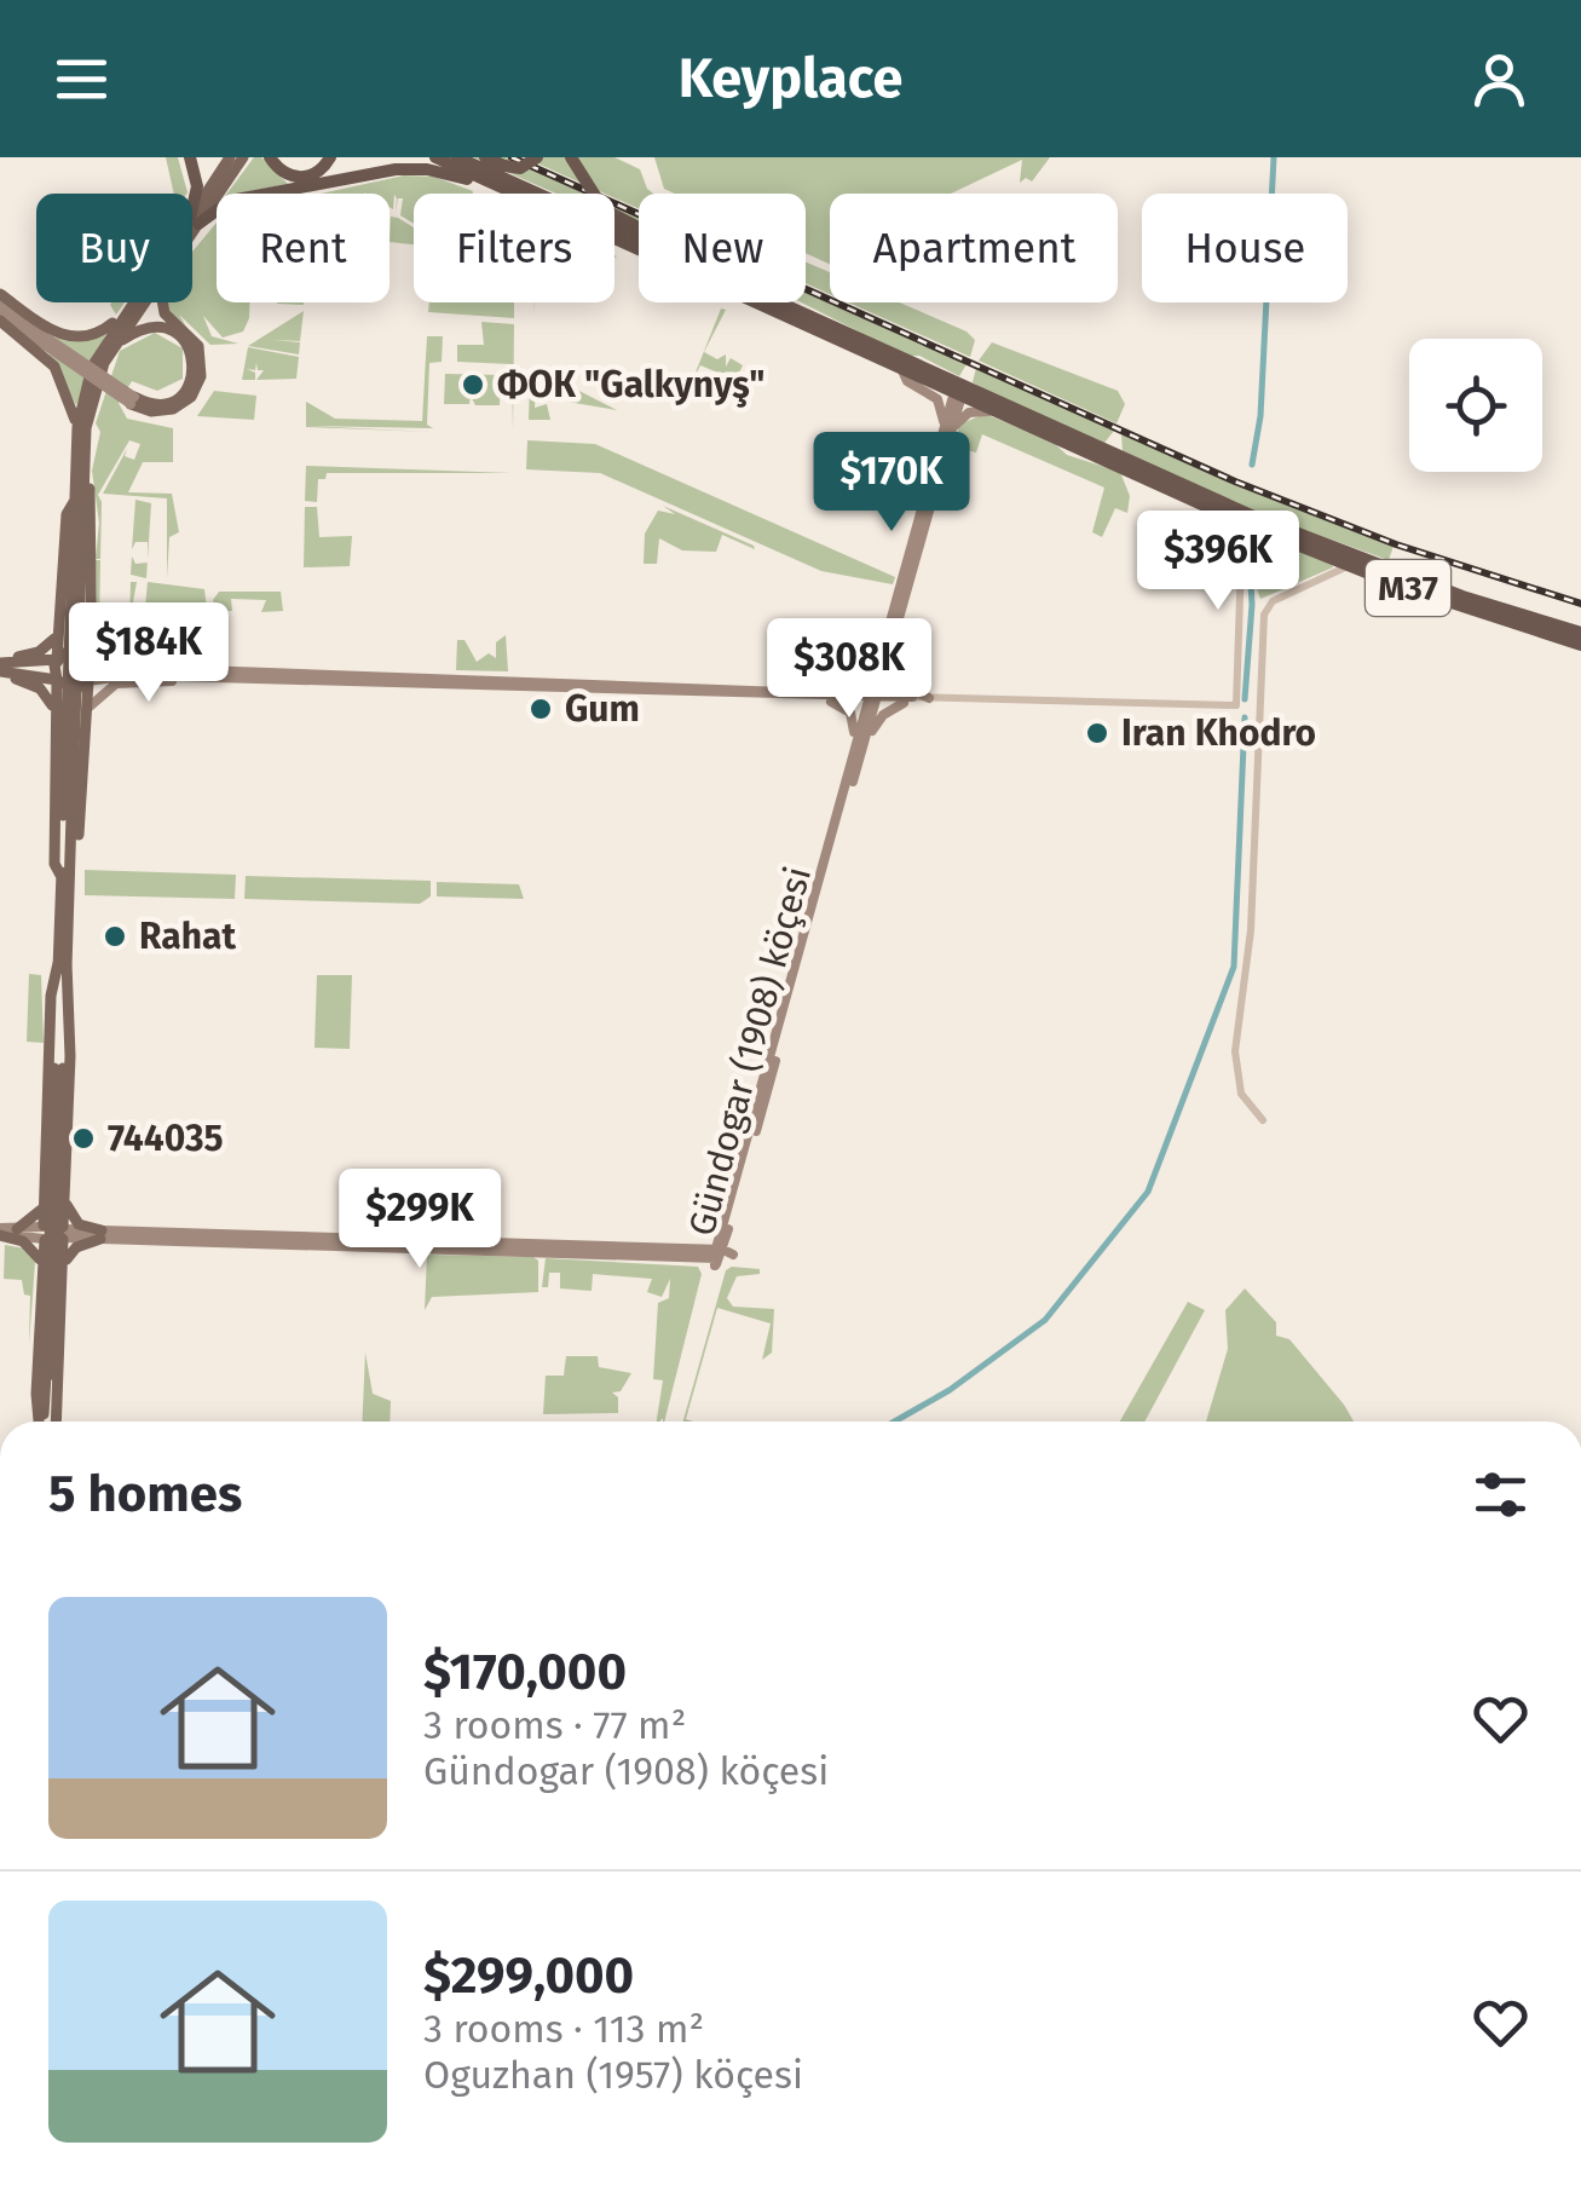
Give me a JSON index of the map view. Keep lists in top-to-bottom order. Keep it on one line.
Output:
{"streets":{"highway":["M37"],"main road":["Gündogar (1908) köçesi"]},"crossings":[["M37","Gündogar (1908) köçesi"]],"places":["ФОК \"Galkynyş\"","Gum","Iran Khodro","Rahat","744035"],"page":{"header":"Keyplace","chip":["Buy","Rent","Filters","New","Apartment","House"],"price":["$170K","$396K","$184K","$308K","$299K"],"heading":"5 homes","list":[{"name":"$170,000","note":"3 rooms · 77 m² · Gündogar (1908) köçesi"},{"name":"$299,000","note":"3 rooms · 113 m² · Oguzhan (1957) köçesi"}]}}
